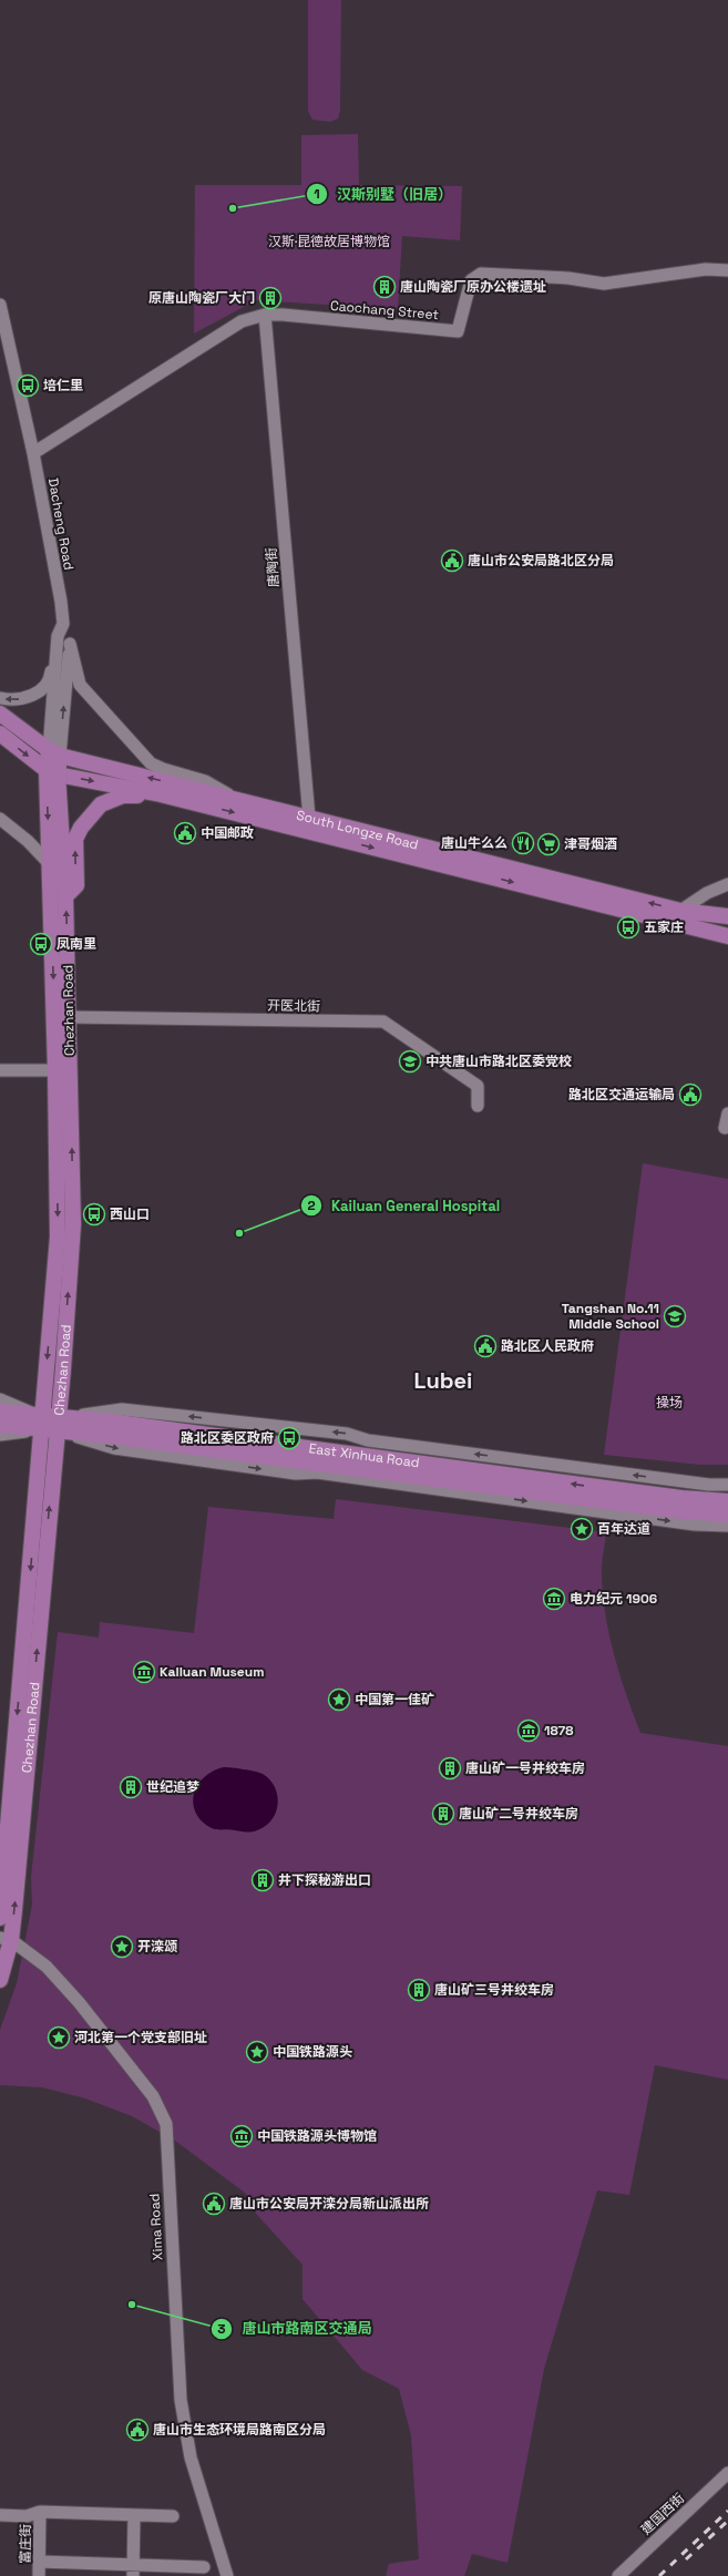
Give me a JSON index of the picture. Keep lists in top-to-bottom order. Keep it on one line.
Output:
{"streets":{"main road":["South Longze Road","Chezhan Road","East Xinhua Road"],"street":["Caochang Street","Dacheng Road","唐陶街","开医北街","Xima Road","建国西街","富庄街"]},"crossings":[["Caochang Street","Dacheng Road"],["Caochang Street","唐陶街"],["Dacheng Road","South Longze Road"],["Dacheng Road","Chezhan Road"],["唐陶街","South Longze Road"],["South Longze Road","Chezhan Road"],["开医北街","Chezhan Road"],["Chezhan Road","East Xinhua Road"],["Chezhan Road","Xima Road"]],"districts":["Lubei"],"parks":["汉斯·昆德故居博物馆","操场"],"places":{"other":["汉斯别墅（旧居）","Kailuan General Hospital","唐山市路南区交通局"],"building":["唐山陶瓷厂原办公楼遗址","原唐山陶瓷厂大门","唐山矿一号井绞车房","世纪追梦","唐山矿二号井绞车房","井下探秘游出口","唐山矿三号井绞车房"],"bus stop":["培仁里","五家庄","凤南里","西山口","路北区委区政府"],"public building":["唐山市公安局路北区分局","中国邮政","路北区交通运输局","路北区人民政府","唐山市公安局开滦分局新山派出所","唐山市生态环境局路南区分局"],"restaurant":["唐山牛么么"],"supermarket":["津哥烟酒"],"school or university":["中共唐山市路北区委党校","Tangshan No.11 Middle School"],"place":["百年达道","中国第一佳矿","开滦颂","河北第一个党支部旧址","中国铁路源头"],"museum":["电力纪元 1906","Kailuan Museum","1878","中国铁路源头博物馆"]}}
